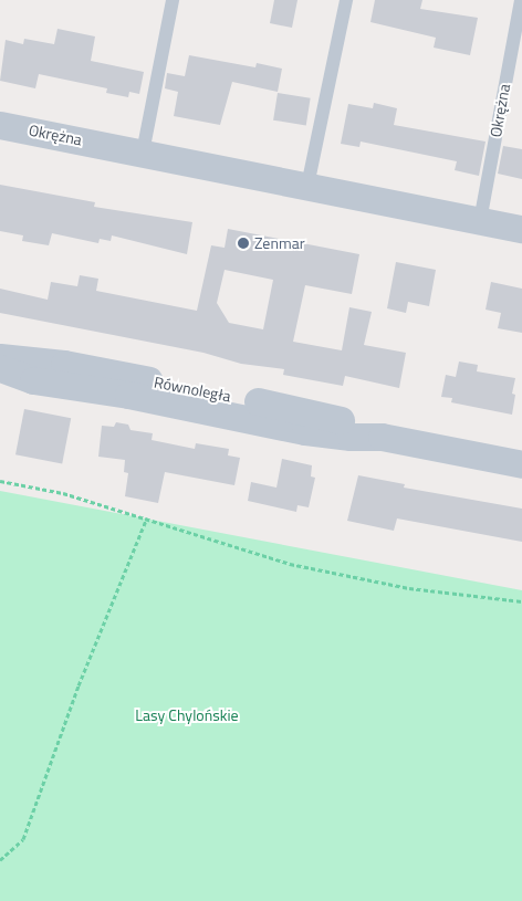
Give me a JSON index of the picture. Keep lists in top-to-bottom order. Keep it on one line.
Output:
{"streets":{"street":["Okrężna","Równoległa"]},"parks":["Lasy Chylońskie"],"places":["Zenmar"]}
